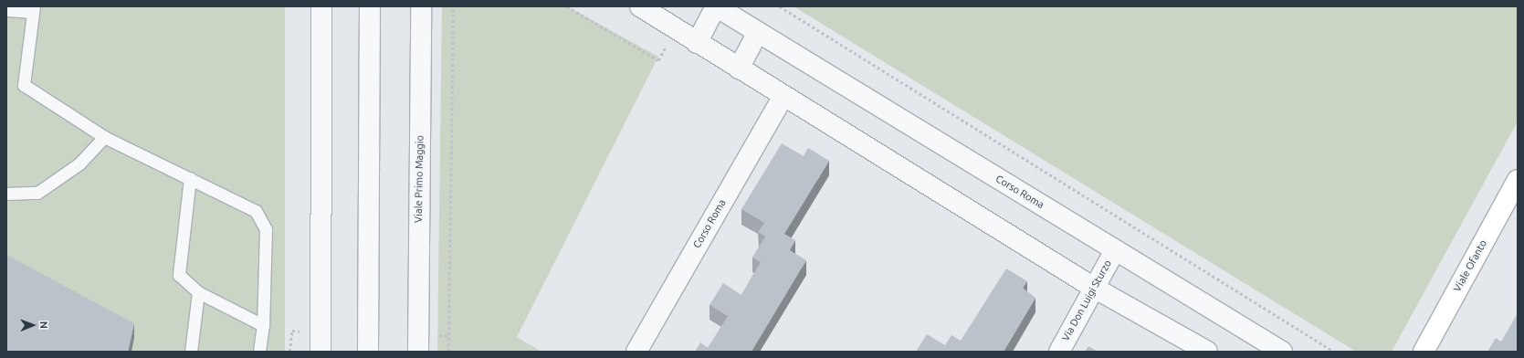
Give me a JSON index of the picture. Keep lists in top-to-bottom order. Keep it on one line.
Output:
{"streets":{"main road":["Viale Ofanto"],"street":["Viale Primo Maggio","Corso Roma","Via Don Luigi Sturzo"]},"crossings":[["Corso Roma","Via Don Luigi Sturzo"]],"north":"right"}
